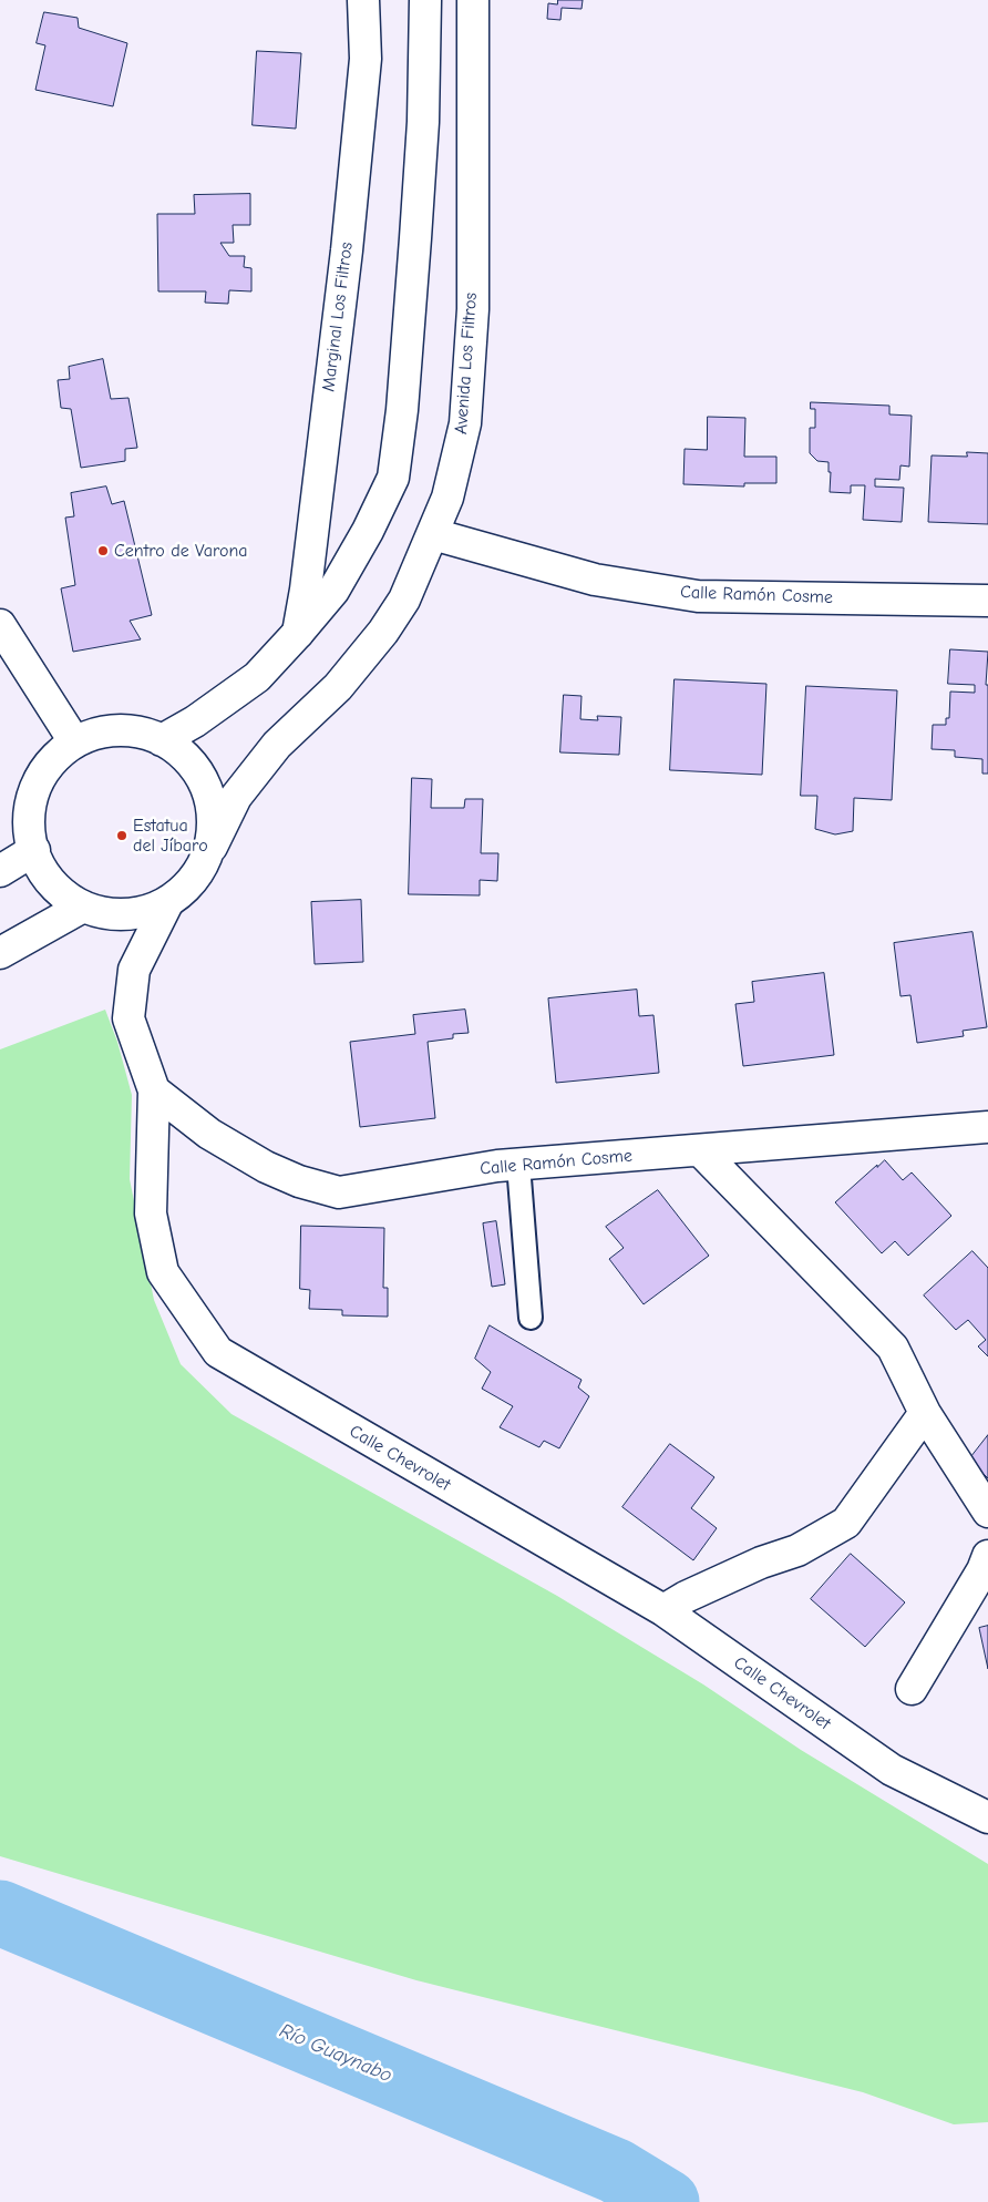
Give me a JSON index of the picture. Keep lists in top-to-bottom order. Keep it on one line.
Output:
{"streets":{"street":["Marginal Los Filtros","Avenida Los Filtros","Calle Ramón Cosme","Calle Chevrolet"]},"crossings":[["Avenida Los Filtros","Calle Ramón Cosme"],["Avenida Los Filtros","Calle Chevrolet"],["Calle Ramón Cosme","Calle Chevrolet"]],"water":["Río Guaynabo"],"places":["Centro de Varona","Estatua del Jíbaro"]}
